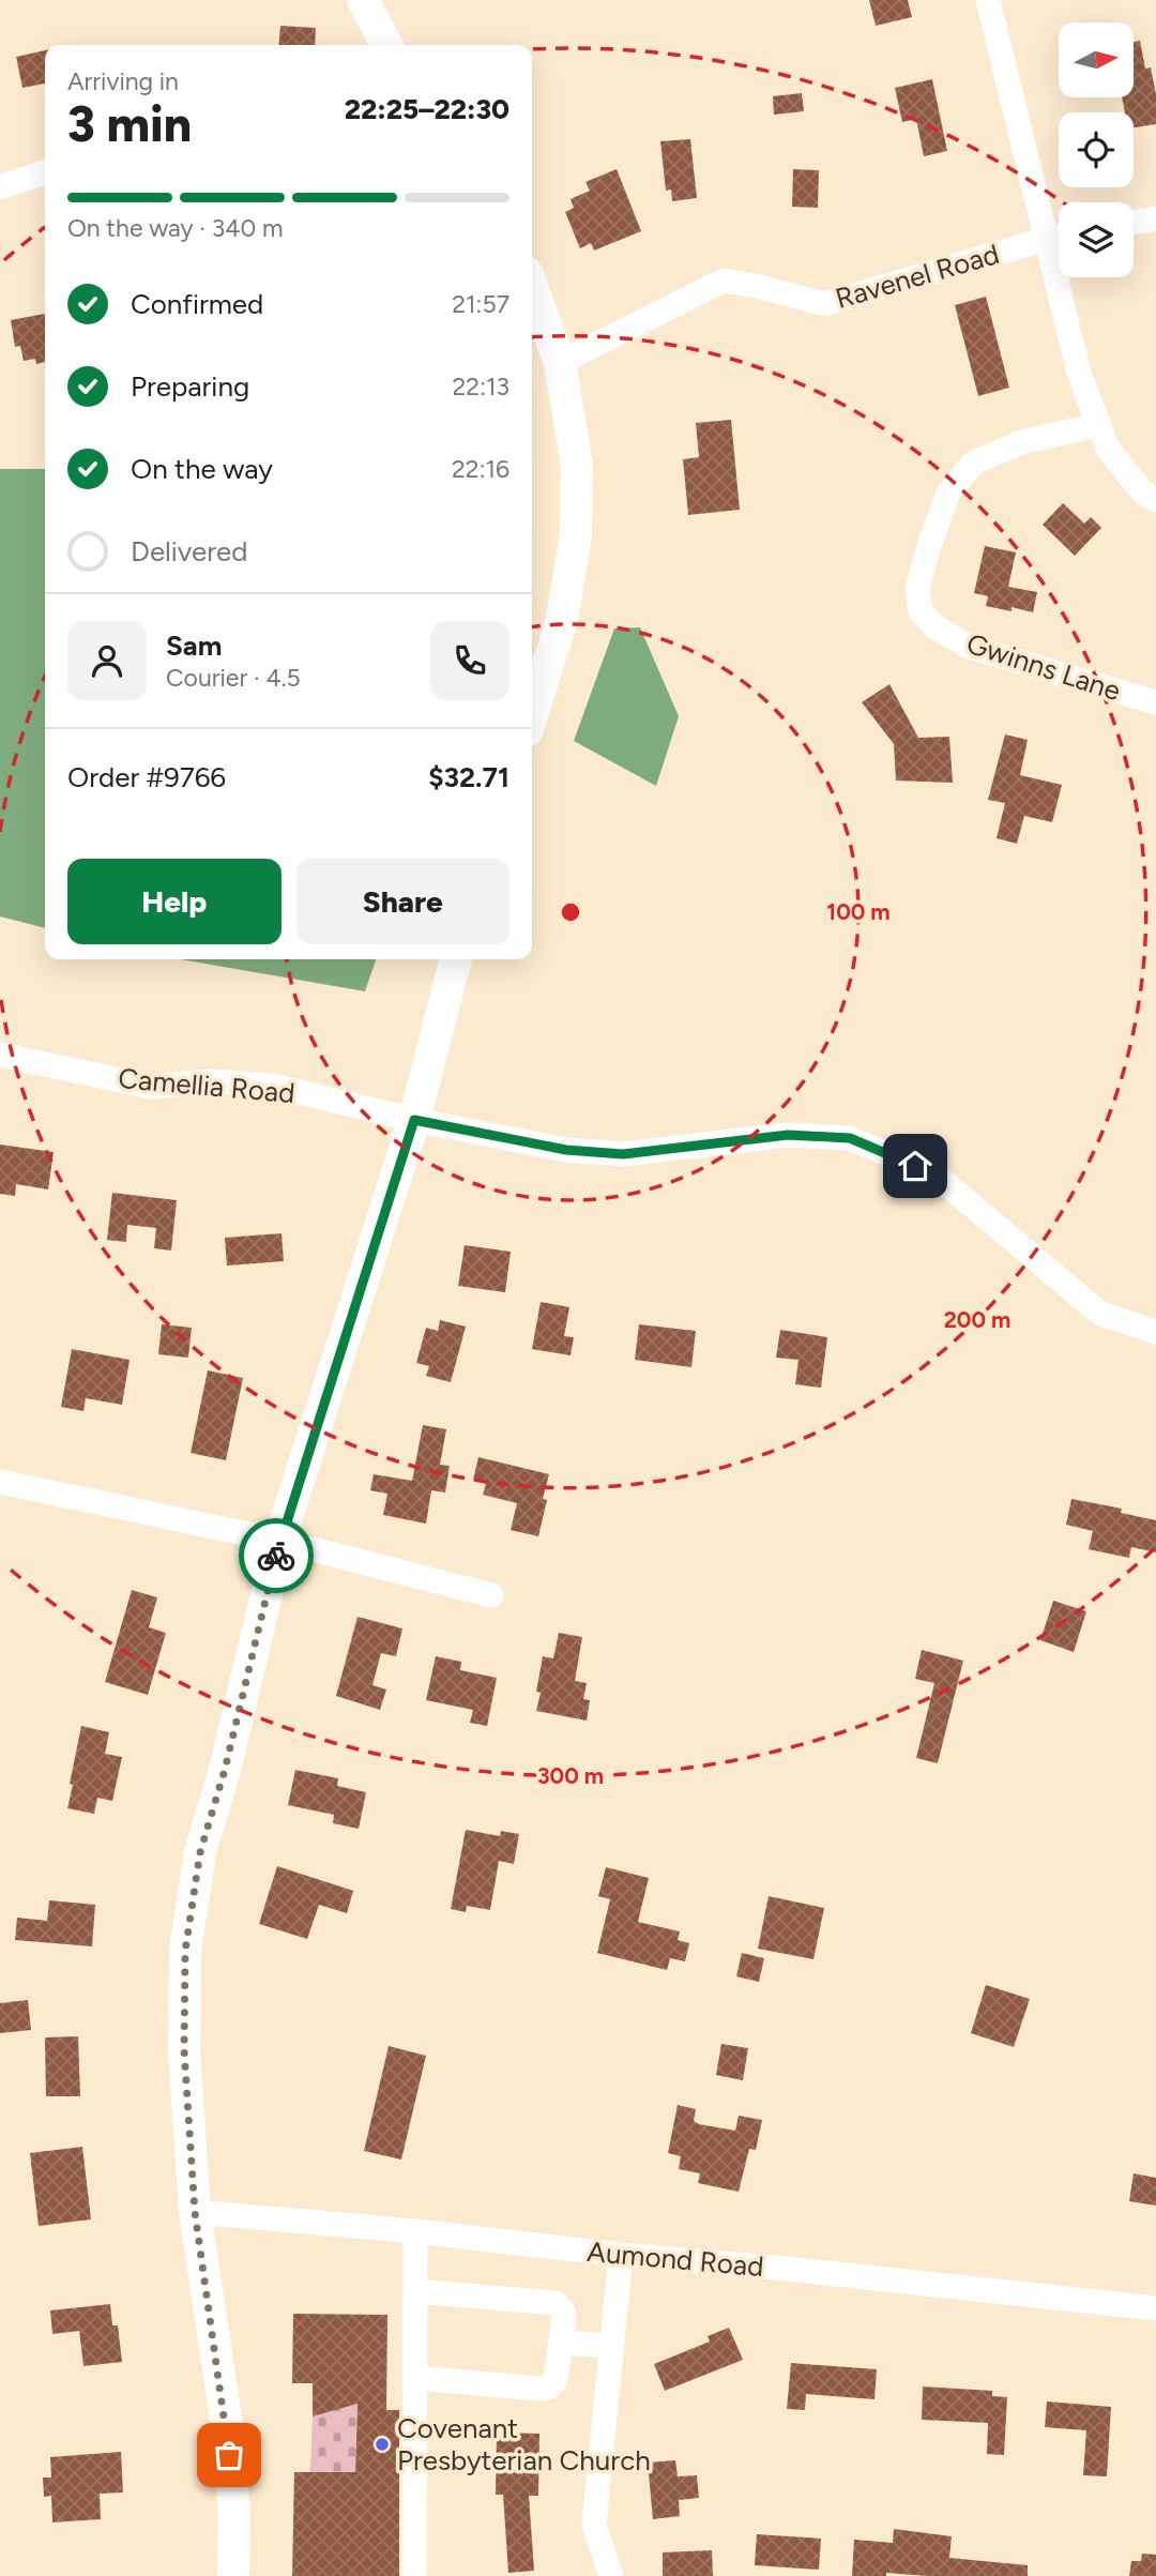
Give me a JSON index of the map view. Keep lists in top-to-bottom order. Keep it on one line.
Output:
{"streets":{"street":["Ravenel Road","Gwinns Lane","Camellia Road","Aumond Road"]},"places":["Covenant Presbyterian Church"],"north":"right","page":{"heading":["3 min","Arriving in","22:25–22:30"],"panel":["Sam","Courier · 4.5","Order #9766","$32.71"],"bar":"On the way · 340 m","list":[["Confirmed","21:57"],["Preparing","22:13"],["On the way","22:16"],"Delivered"],"buttons":["Help","Share"]},"rings":["100 m","200 m","300 m"]}
